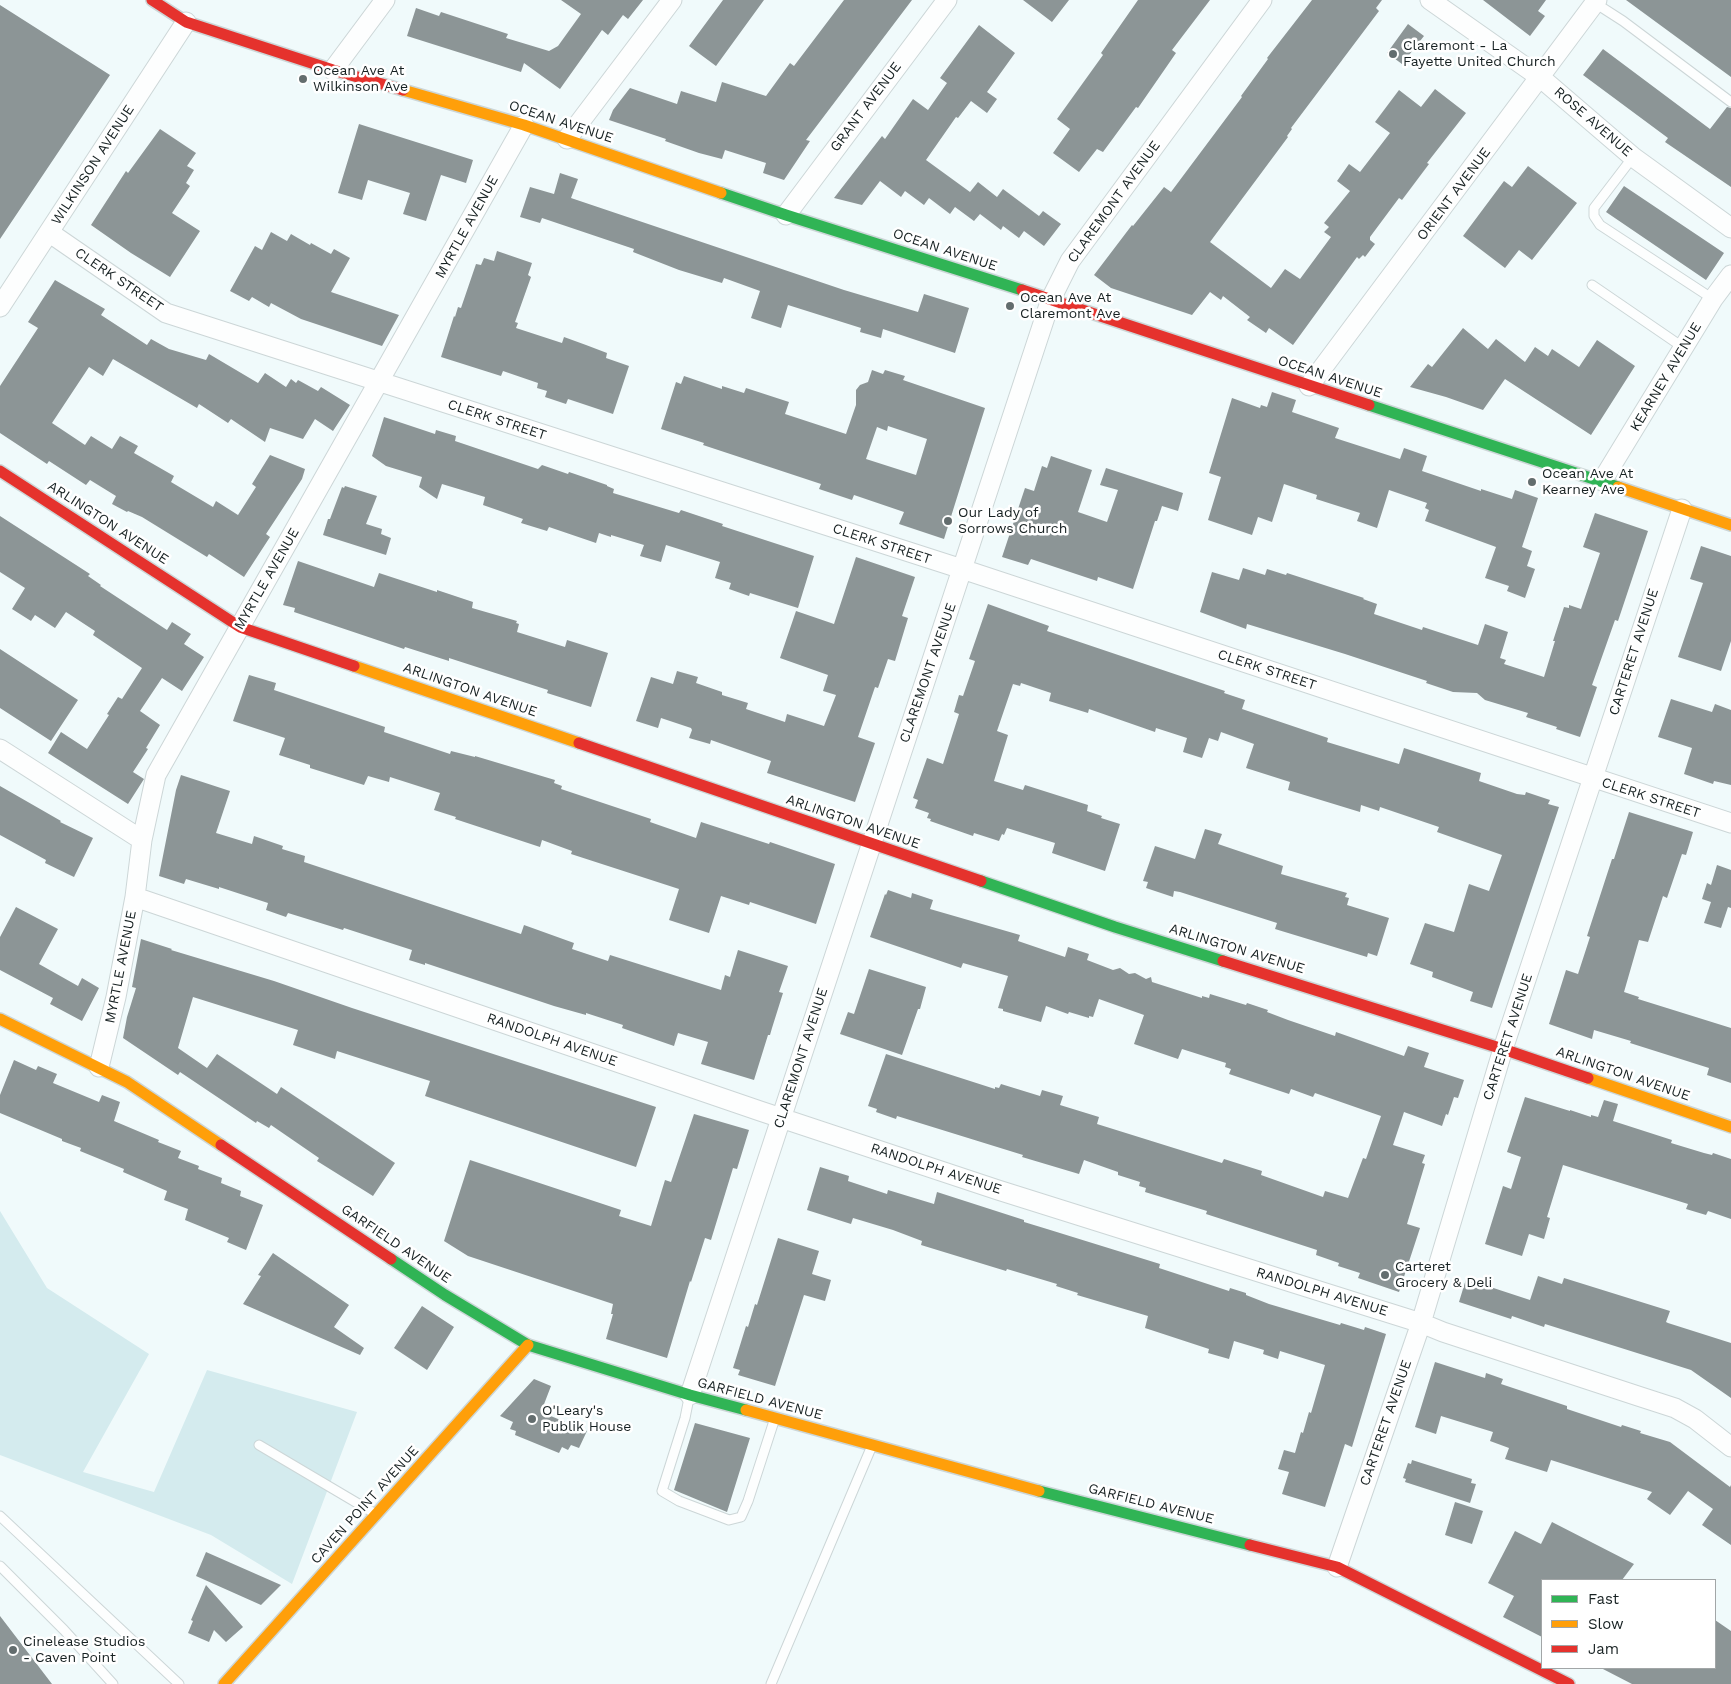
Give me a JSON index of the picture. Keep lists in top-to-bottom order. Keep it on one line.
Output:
{"streets":{"street":["GRANT AVENUE","OCEAN AVENUE","ROSE AVENUE","WILKINSON AVENUE","ORIENT AVENUE","CLAREMONT AVENUE","MYRTLE AVENUE","CLERK STREET","KEARNEY AVENUE","ARLINGTON AVENUE","CARTERET AVENUE","RANDOLPH AVENUE","GARFIELD AVENUE","CAVEN POINT AVENUE"]},"crossings":[["GRANT AVENUE","OCEAN AVENUE"],["OCEAN AVENUE","WILKINSON AVENUE"],["OCEAN AVENUE","ORIENT AVENUE"],["OCEAN AVENUE","CLAREMONT AVENUE"],["OCEAN AVENUE","MYRTLE AVENUE"],["OCEAN AVENUE","KEARNEY AVENUE"],["OCEAN AVENUE","CARTERET AVENUE"],["ROSE AVENUE","ORIENT AVENUE"],["WILKINSON AVENUE","CLERK STREET"],["CLAREMONT AVENUE","CLERK STREET"],["CLAREMONT AVENUE","ARLINGTON AVENUE"],["CLAREMONT AVENUE","RANDOLPH AVENUE"],["CLAREMONT AVENUE","GARFIELD AVENUE"],["MYRTLE AVENUE","CLERK STREET"],["MYRTLE AVENUE","ARLINGTON AVENUE"],["MYRTLE AVENUE","RANDOLPH AVENUE"],["MYRTLE AVENUE","GARFIELD AVENUE"],["CLERK STREET","CARTERET AVENUE"],["ARLINGTON AVENUE","CARTERET AVENUE"],["CARTERET AVENUE","RANDOLPH AVENUE"],["CARTERET AVENUE","GARFIELD AVENUE"],["GARFIELD AVENUE","CAVEN POINT AVENUE"]],"places":["Claremont - La Fayette United Church","Ocean Ave At Wilkinson Ave","Ocean Ave At Claremont Ave","Ocean Ave At Kearney Ave","Our Lady of Sorrows Church","Carteret Grocery & Deli","O'Leary's Publik House","Cinelease Studios - Caven Point"],"legend":["Fast","Slow","Jam"]}
